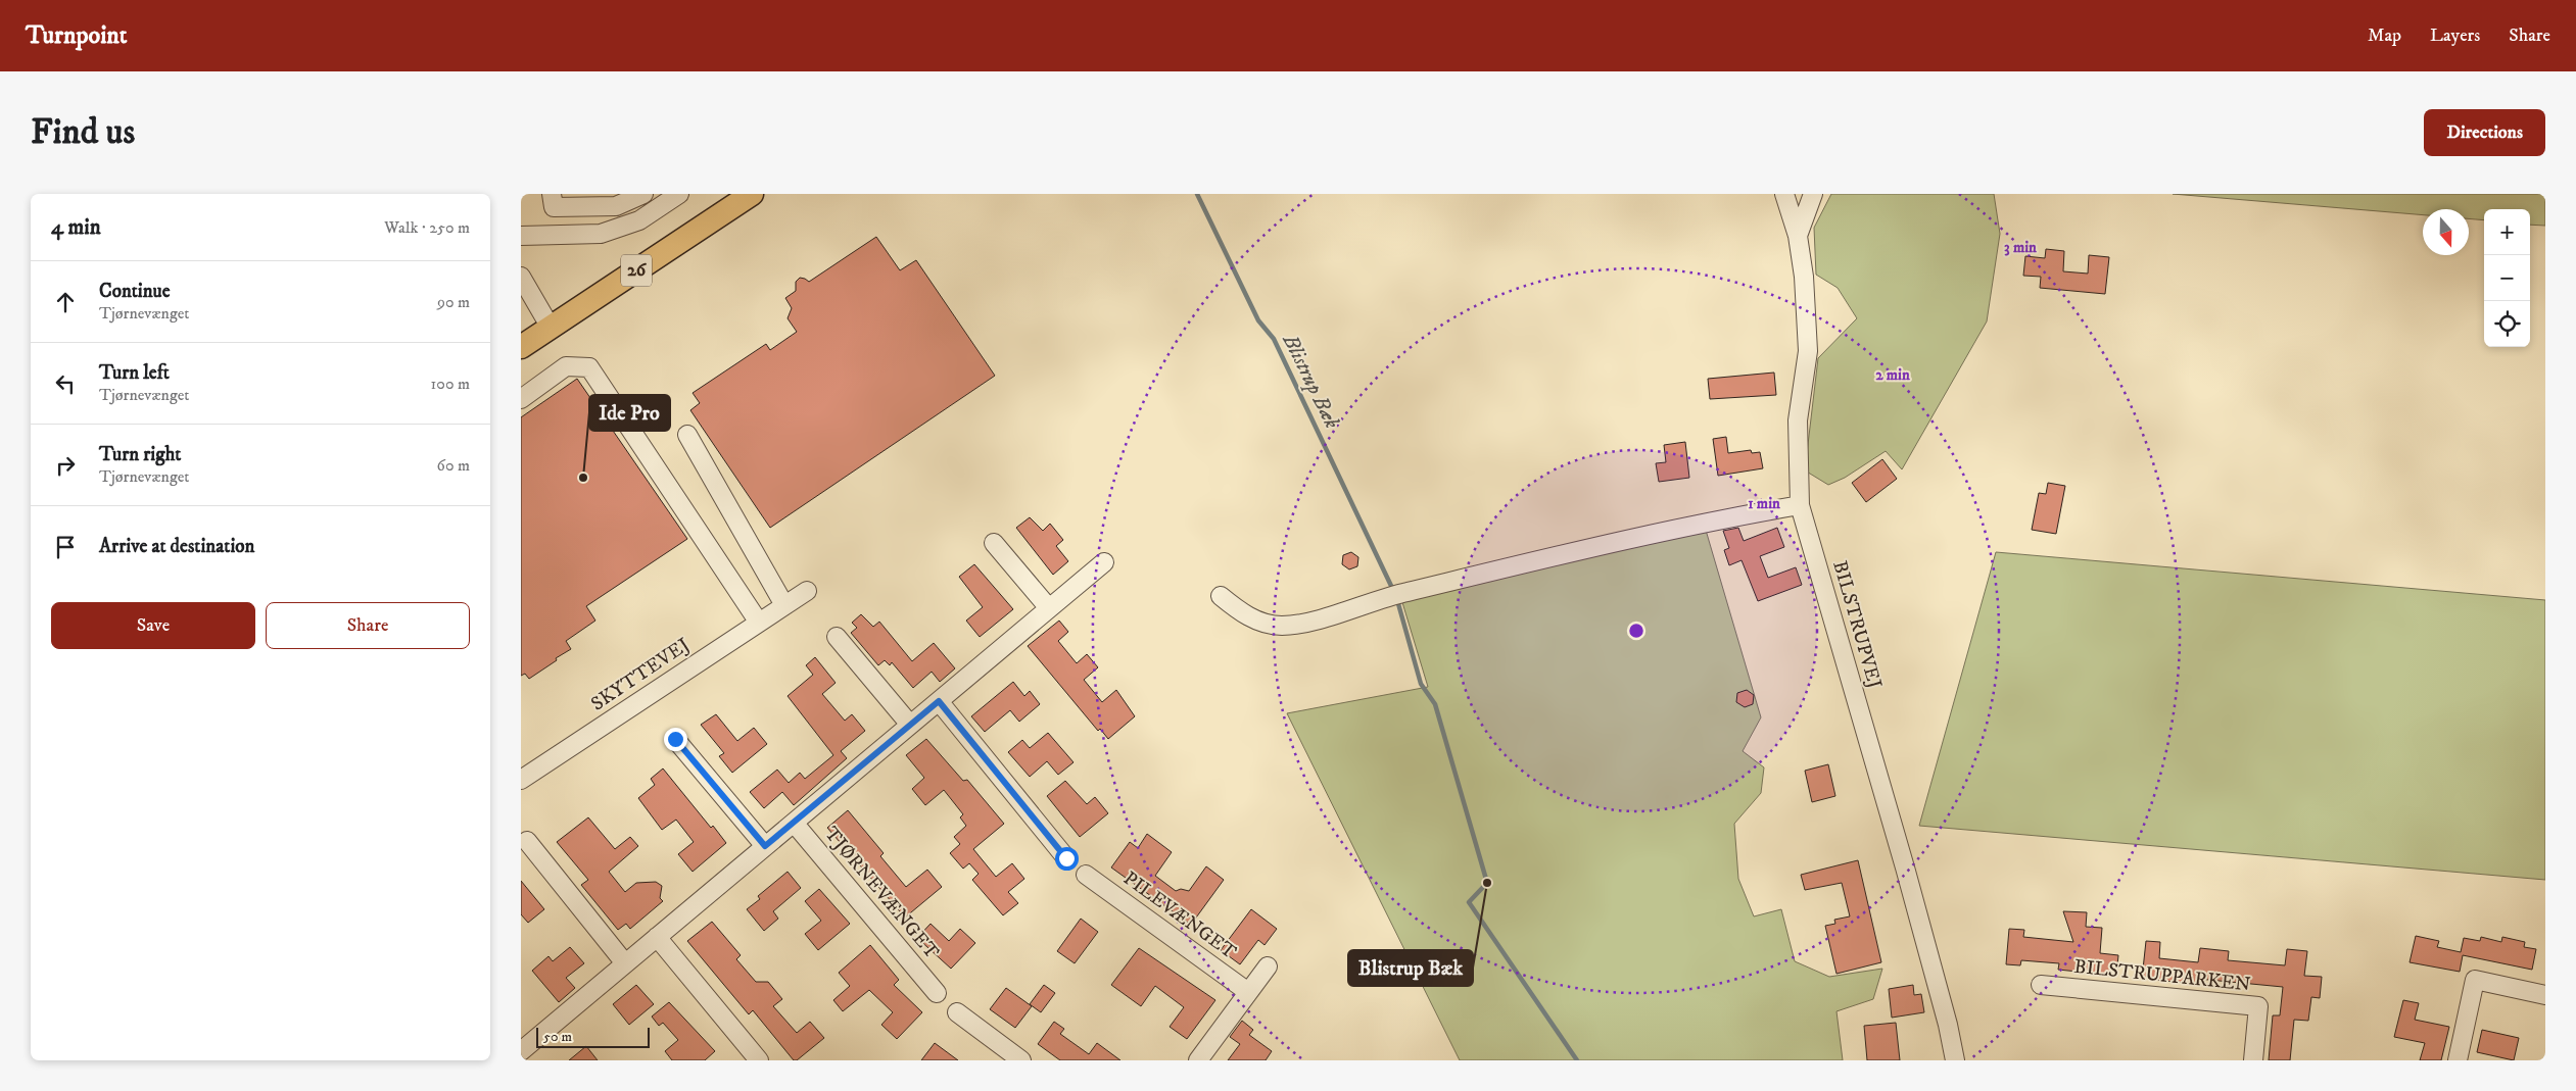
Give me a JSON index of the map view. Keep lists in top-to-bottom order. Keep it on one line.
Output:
{"streets":{"main road":["26"],"street":["BILSTRUPVEJ","SKYTTEVEJ","TJØRNEVÆNGET","PILEVÆNGET","BILSTRUPPARKEN"]},"water":["Blistrup Bæk"],"places":["Ide Pro","Blistrup Bæk"],"scale_bar":"50 m","north":"bottom","page":{"header":"Turnpoint","nav":["Map","Layers","Share"],"buttons":["Directions",["Save","Share"]],"title":"Find us","heading":["4 min","Walk · 250 m"],"map_buttons":["+","−"],"list":[["Continue","Tjørnevænget","90 m"],["Turn left","Tjørnevænget","100 m"],["Turn right","Tjørnevænget","60 m"],"Arrive at destination"],"scale":"50 m"},"rings":["3 min","2 min","1 min"]}
